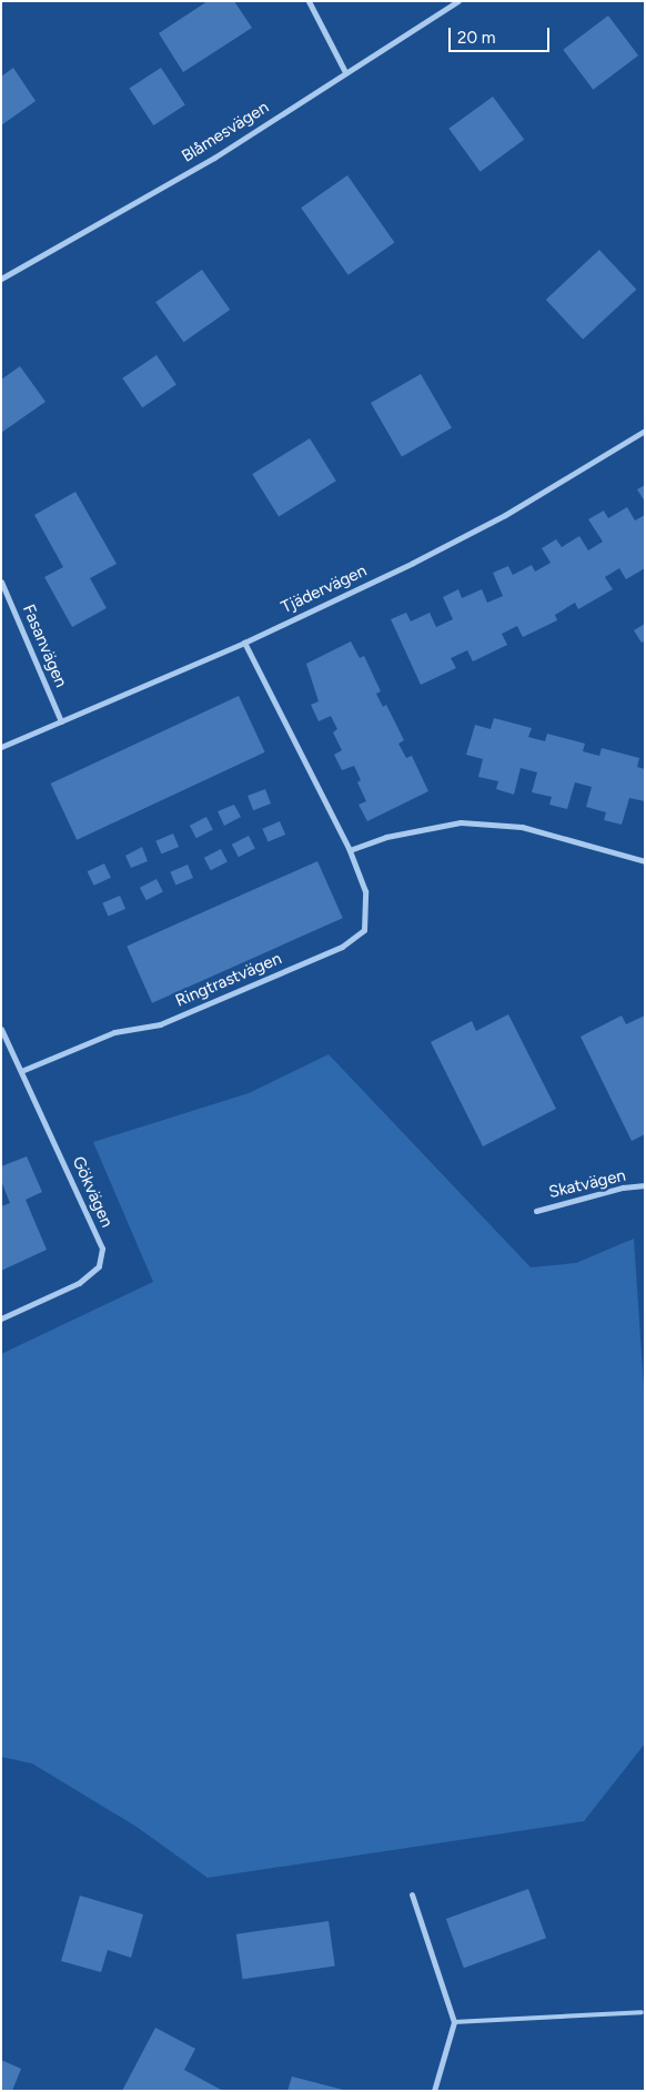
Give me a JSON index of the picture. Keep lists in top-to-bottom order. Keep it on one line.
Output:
{"streets":{"street":["Blåmesvägen","Tjädervägen","Fasanvägen","Ringtrastvägen","Skatvägen","Gökvägen"]},"crossings":[["Tjädervägen","Fasanvägen"],["Tjädervägen","Ringtrastvägen"],["Ringtrastvägen","Gökvägen"]],"scale_bar":"20 m"}
